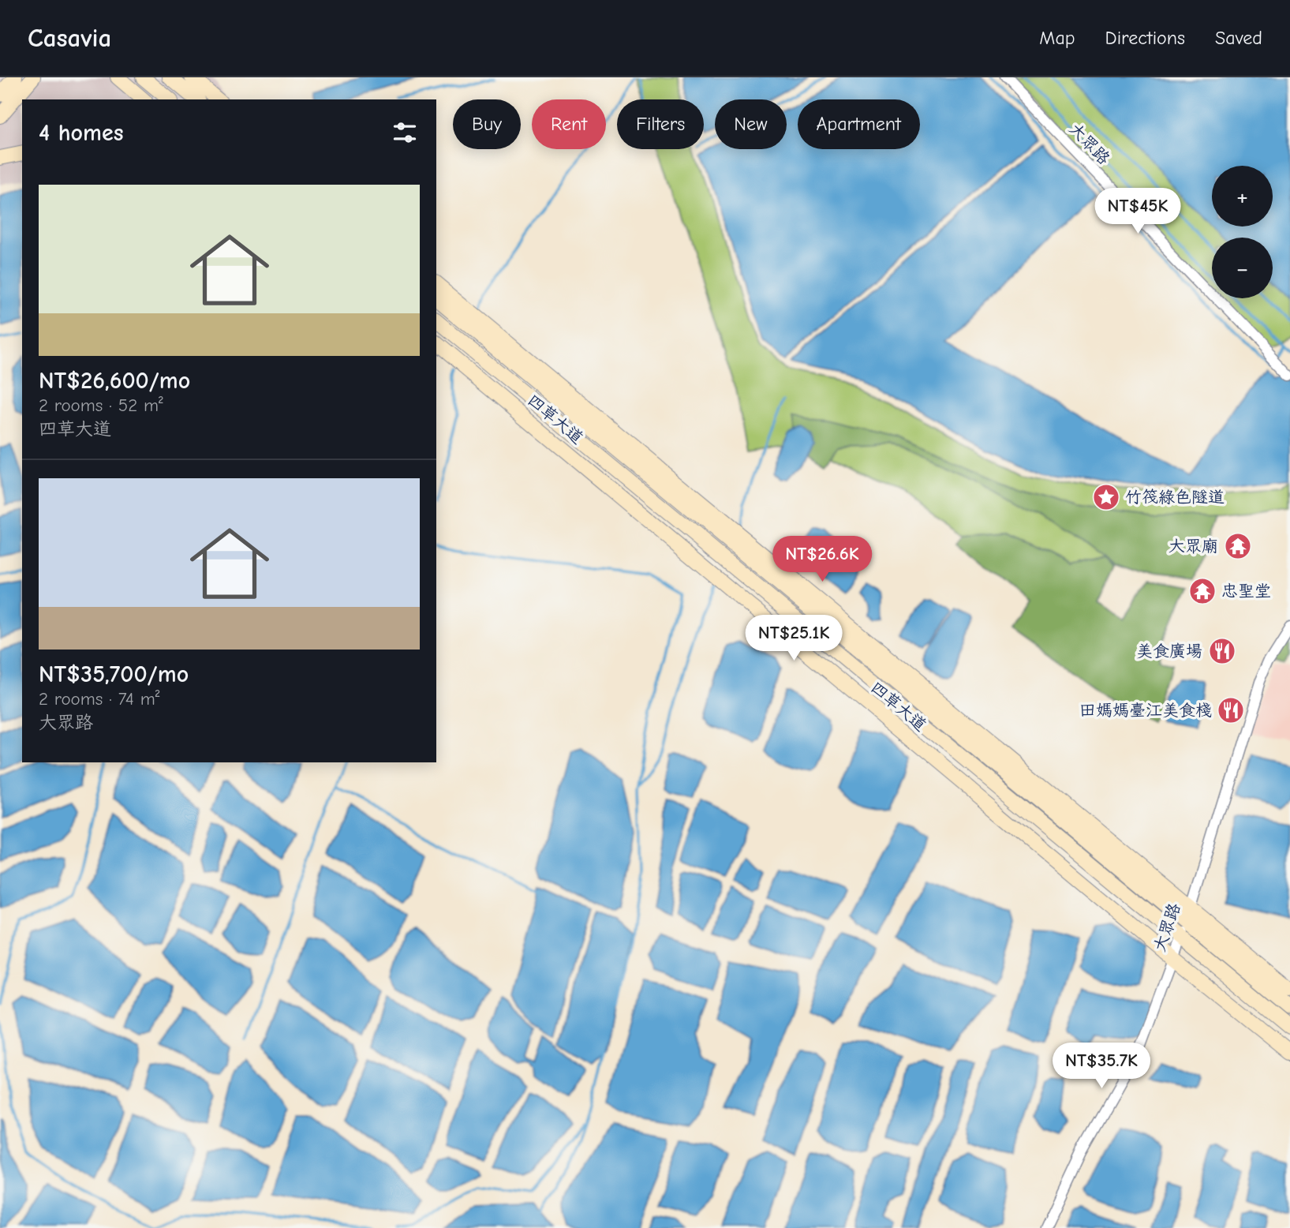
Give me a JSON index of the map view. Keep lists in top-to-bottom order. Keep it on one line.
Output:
{"streets":{"street":["大眾路","四草大道"]},"crossings":[["大眾路","四草大道"]],"places":{"place":["竹筏綠色隧道"],"temple":["大眾廟","忠聖堂"],"restaurant":["美食廣場","田媽媽臺江美食棧"]},"page":{"header":"Casavia","nav":["Map","Directions","Saved"],"chip":["Buy","Rent","Filters","New","Apartment"],"heading":"4 homes","map_buttons":["+","−"],"list":[{"name":"NT$26,600/mo","note":"2 rooms · 52 m² · 四草大道"},{"name":"NT$35,700/mo","note":"2 rooms · 74 m² · 大眾路"}],"price":["NT$45K","NT$26.6K","NT$25.1K","NT$35.7K"]}}
